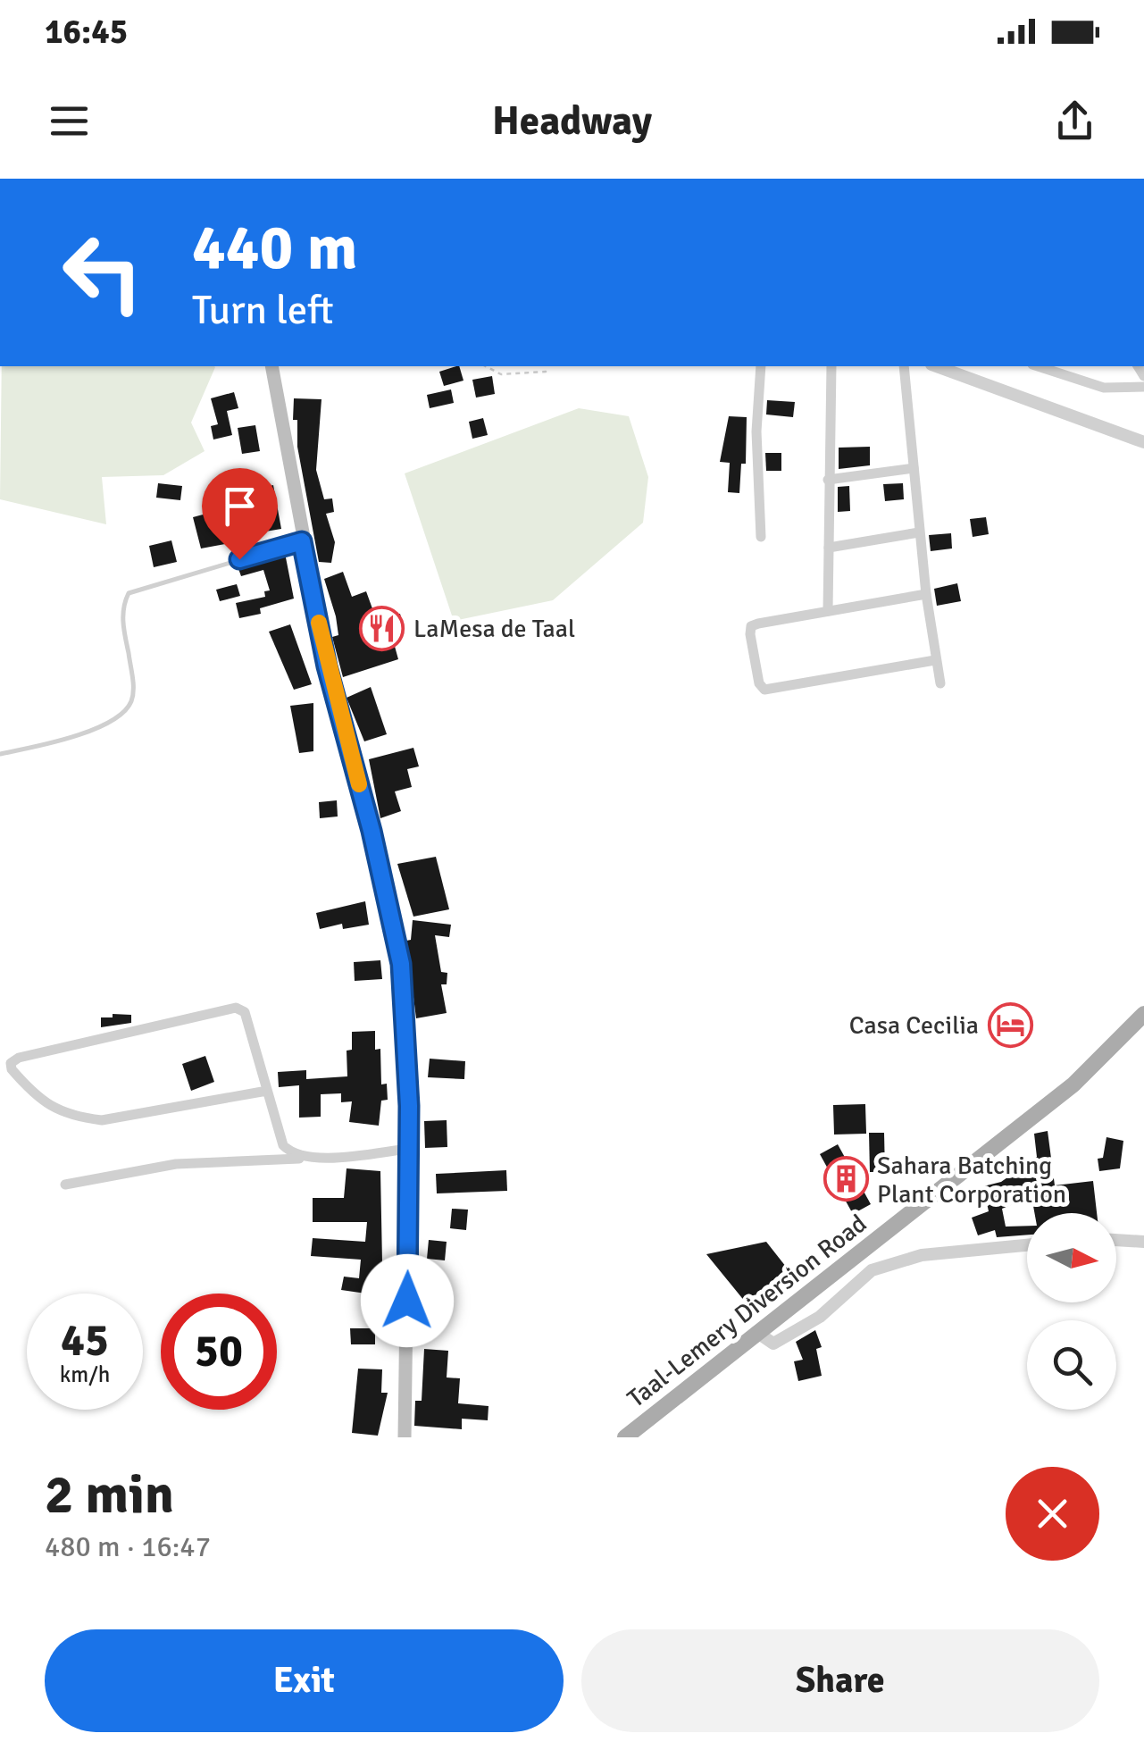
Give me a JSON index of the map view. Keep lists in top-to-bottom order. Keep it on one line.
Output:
{"streets":{"main road":["Taal-Lemery Diversion Road"]},"places":{"restaurant":["LaMesa de Taal"],"hotel":["Casa Cecilia"],"building":["Sahara Batching Plant Corporation"]},"north":"right","page":{"status":"16:45","header":"Headway","turn":["440 m","Turn left"],"speed":"45 km/h","limit":"50","heading":["2 min","480 m · 16:47"],"buttons":["Exit","Share"]}}
